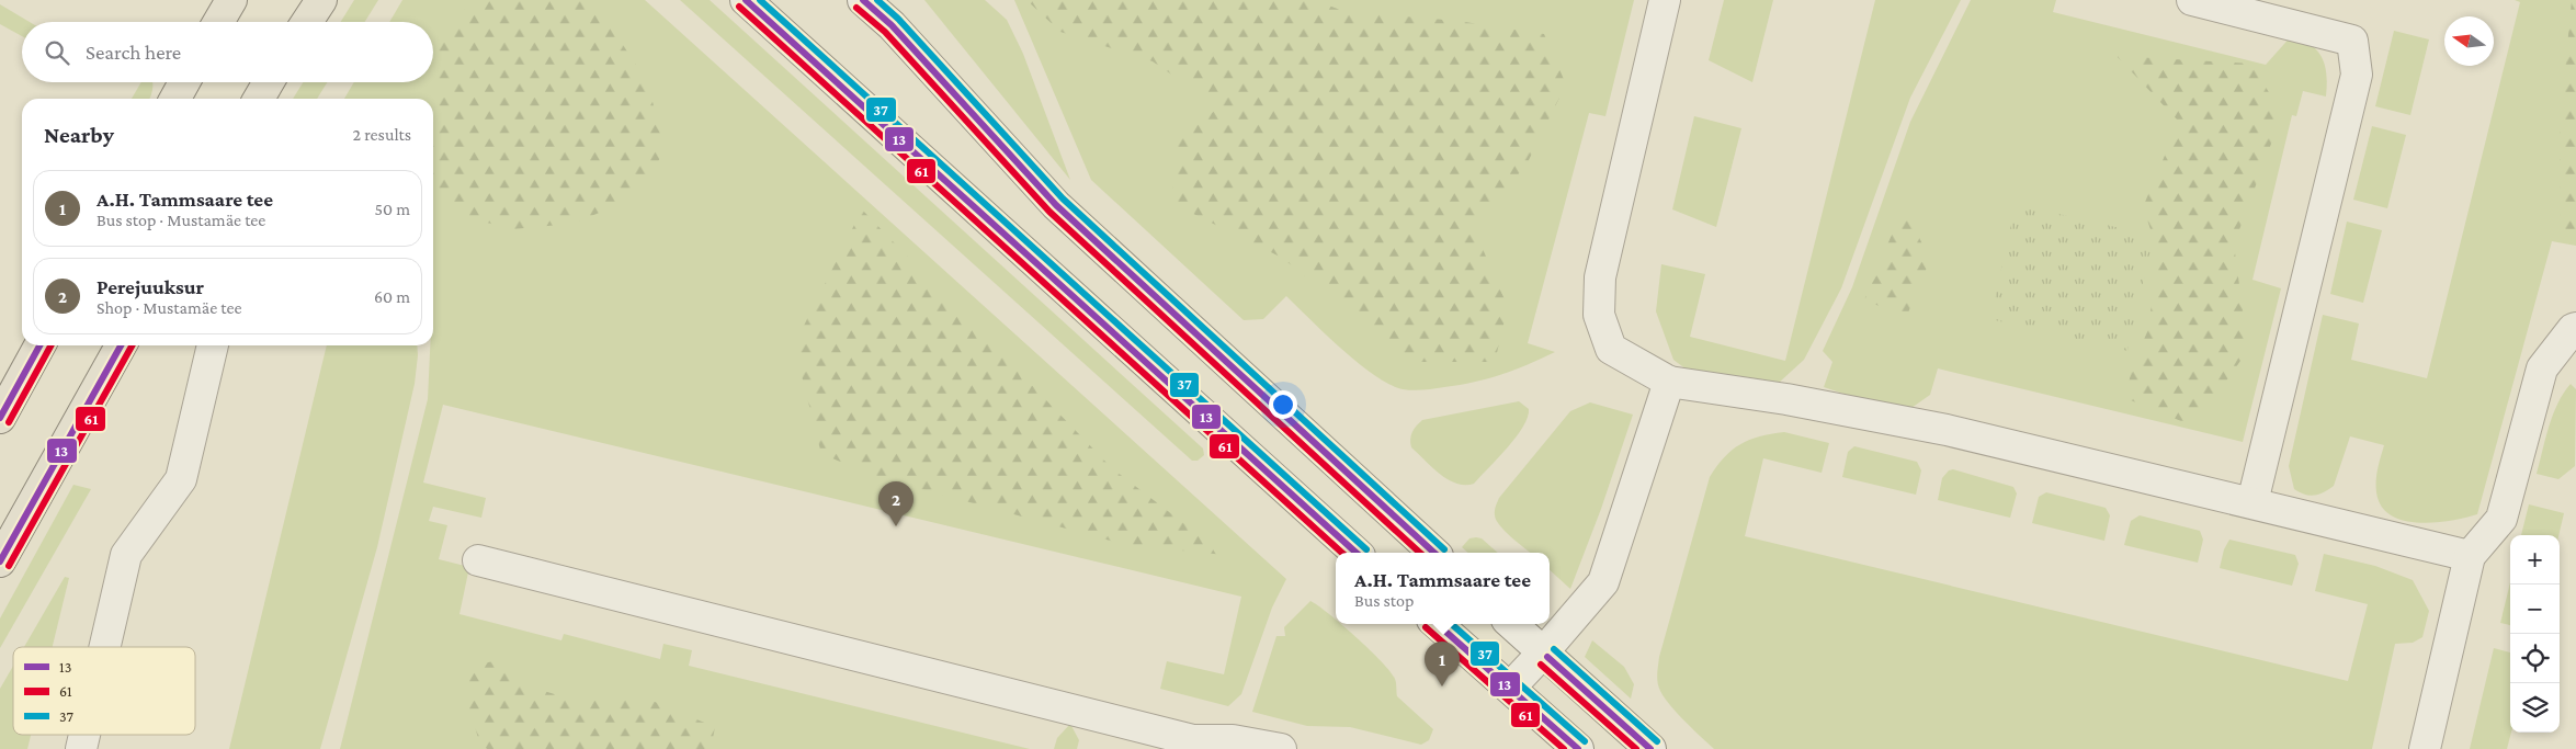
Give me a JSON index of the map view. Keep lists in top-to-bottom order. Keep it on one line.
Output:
{"lines":["transit line 13","transit line 37","transit line 61"],"legend":["13","61","37"],"north":"left","page":{"search":"Search here","heading":["Nearby","2 results"],"list":[{"mark":"1","name":"A.H. Tammsaare tee","note":"Bus stop · Mustamäe tee","value":"50 m"},{"mark":"2","name":"Perejuuksur","note":"Shop · Mustamäe tee","value":"60 m"}],"pins":["2","1"],"map_buttons":["+","−"],"popup":["A.H. Tammsaare tee","Bus stop"]}}
